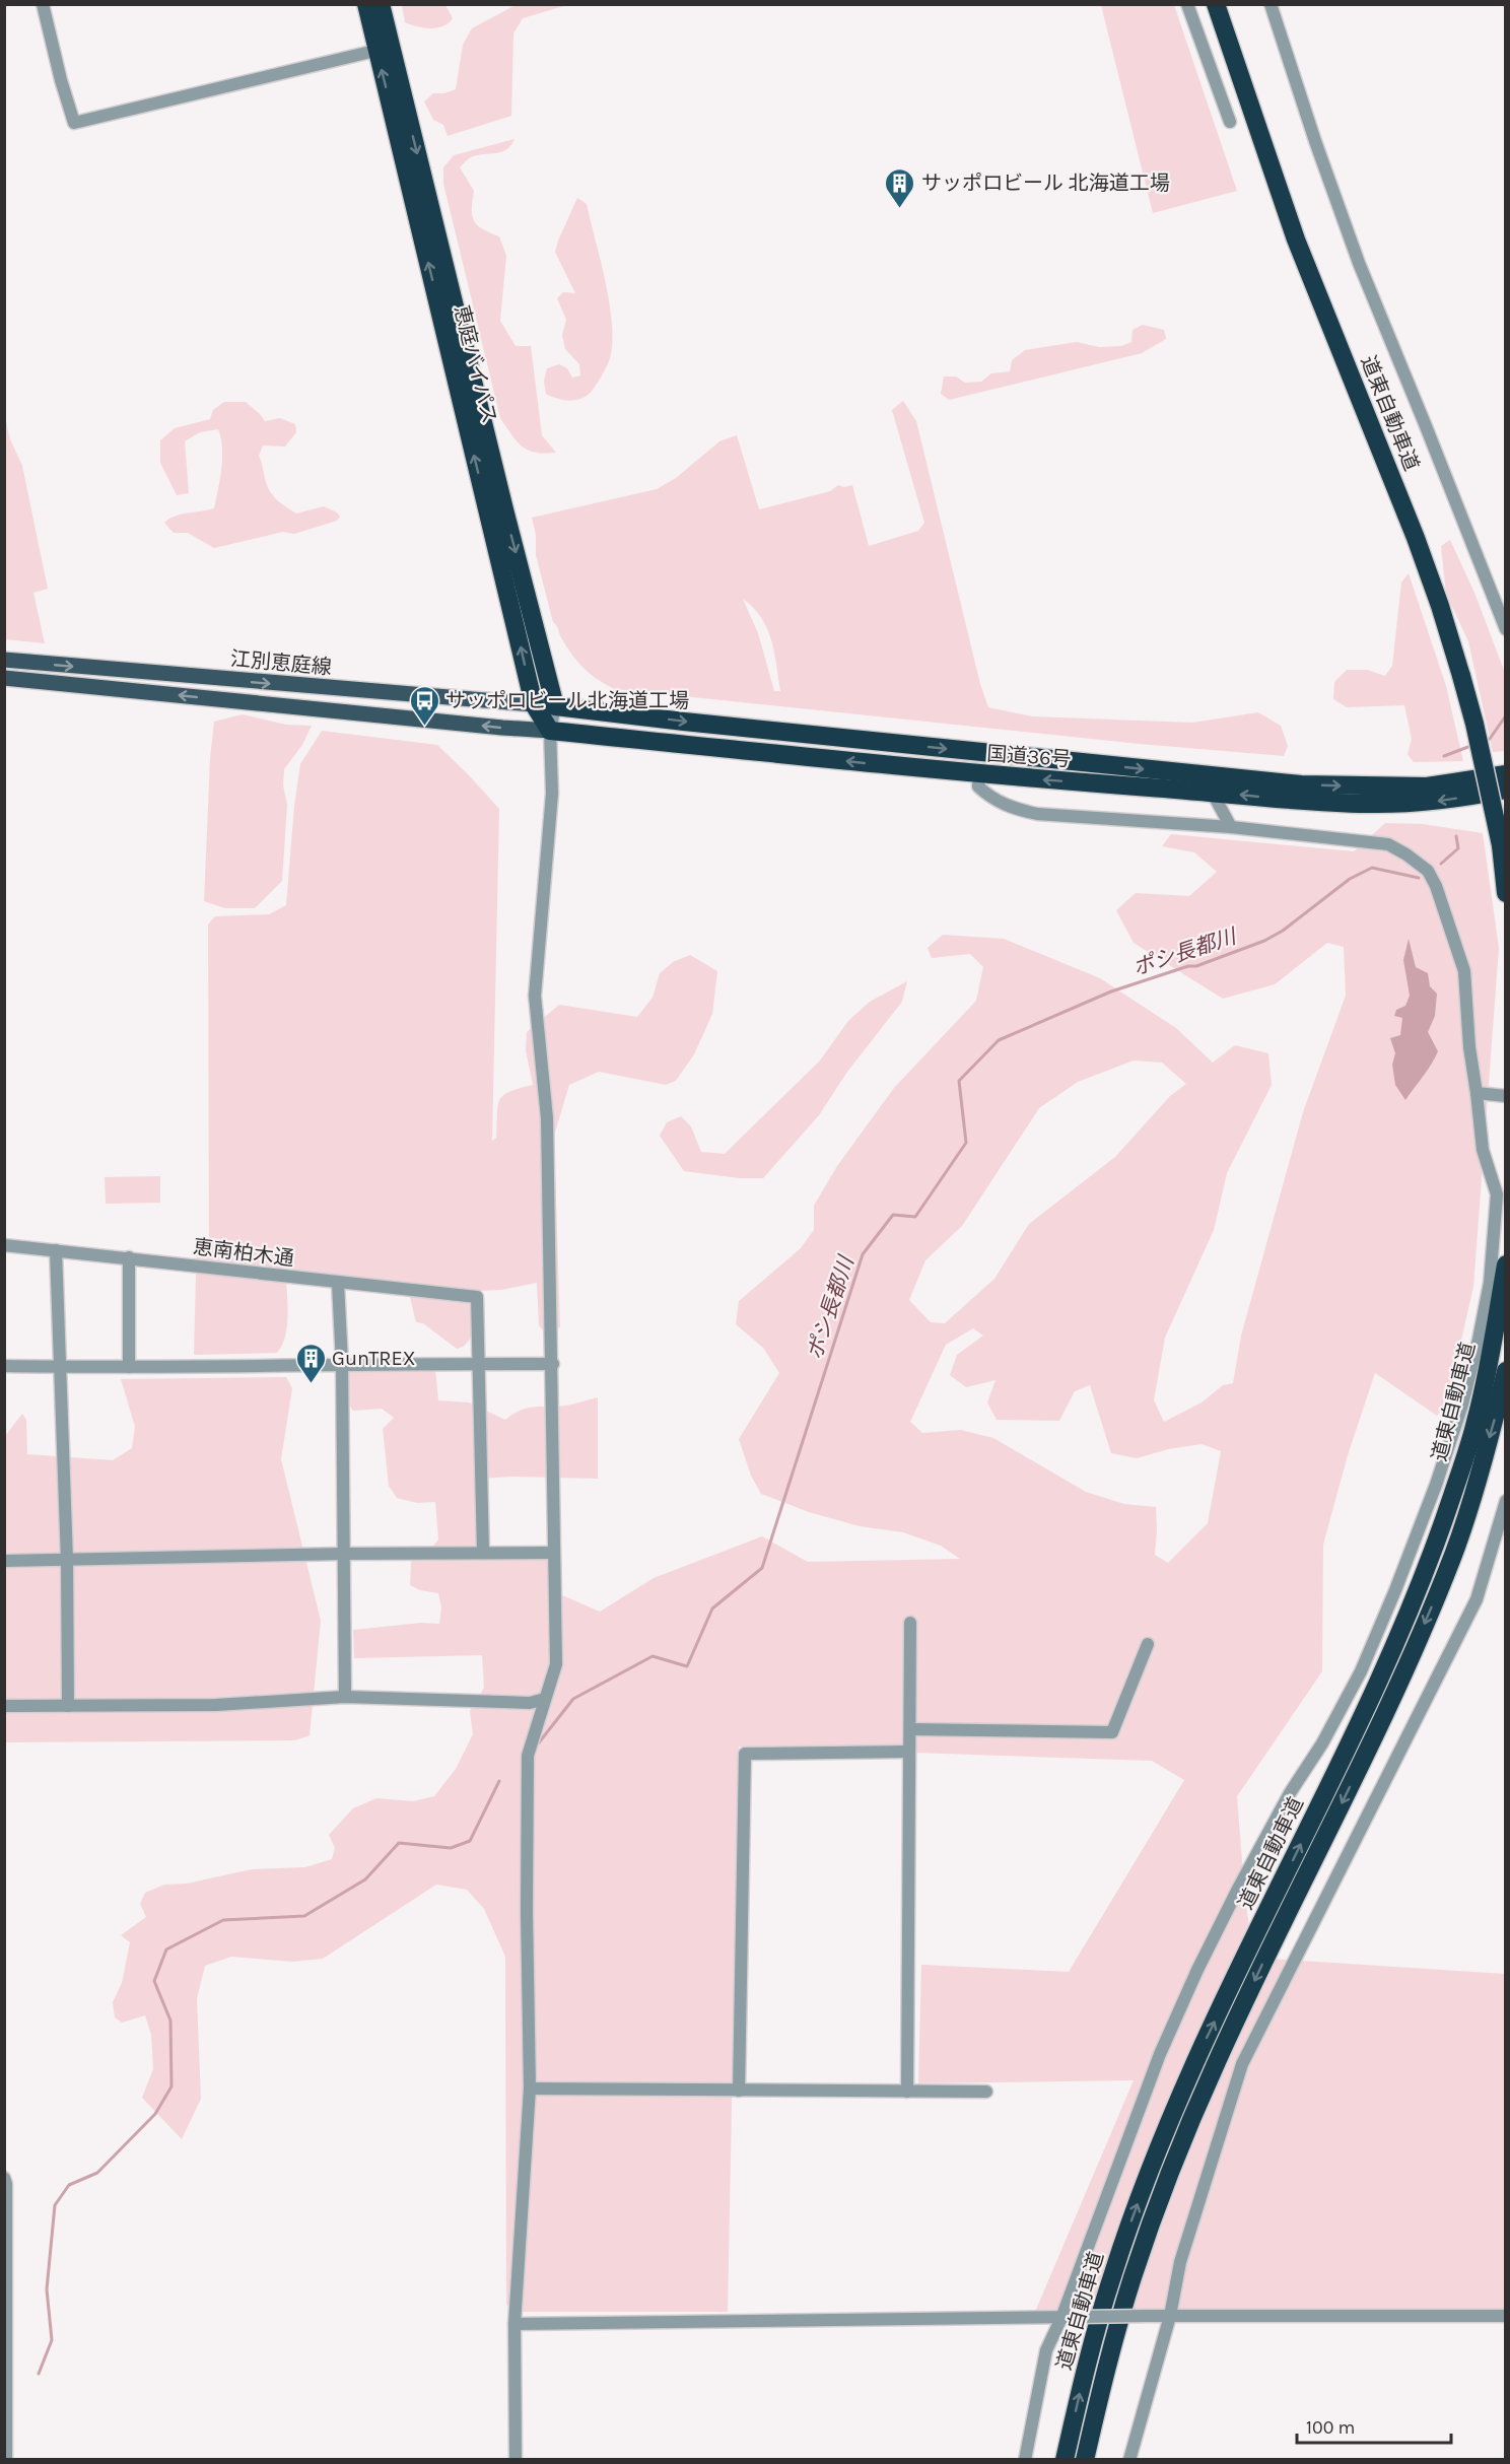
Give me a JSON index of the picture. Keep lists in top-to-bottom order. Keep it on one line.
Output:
{"streets":{"highway":["恵庭バイパス","道東自動車道","国道36号"],"main road":["江別恵庭線"],"street":["恵南柏木通"]},"crossings":[["恵庭バイパス","江別恵庭線"],["恵庭バイパス","国道36号"],["江別恵庭線","国道36号"]],"water":["ポシ長都川"],"places":{"building":["サッポロビール 北海道工場","GunTREX"],"bus stop":["サッポロビール北海道工場"]},"scale_bar":"100 m"}
